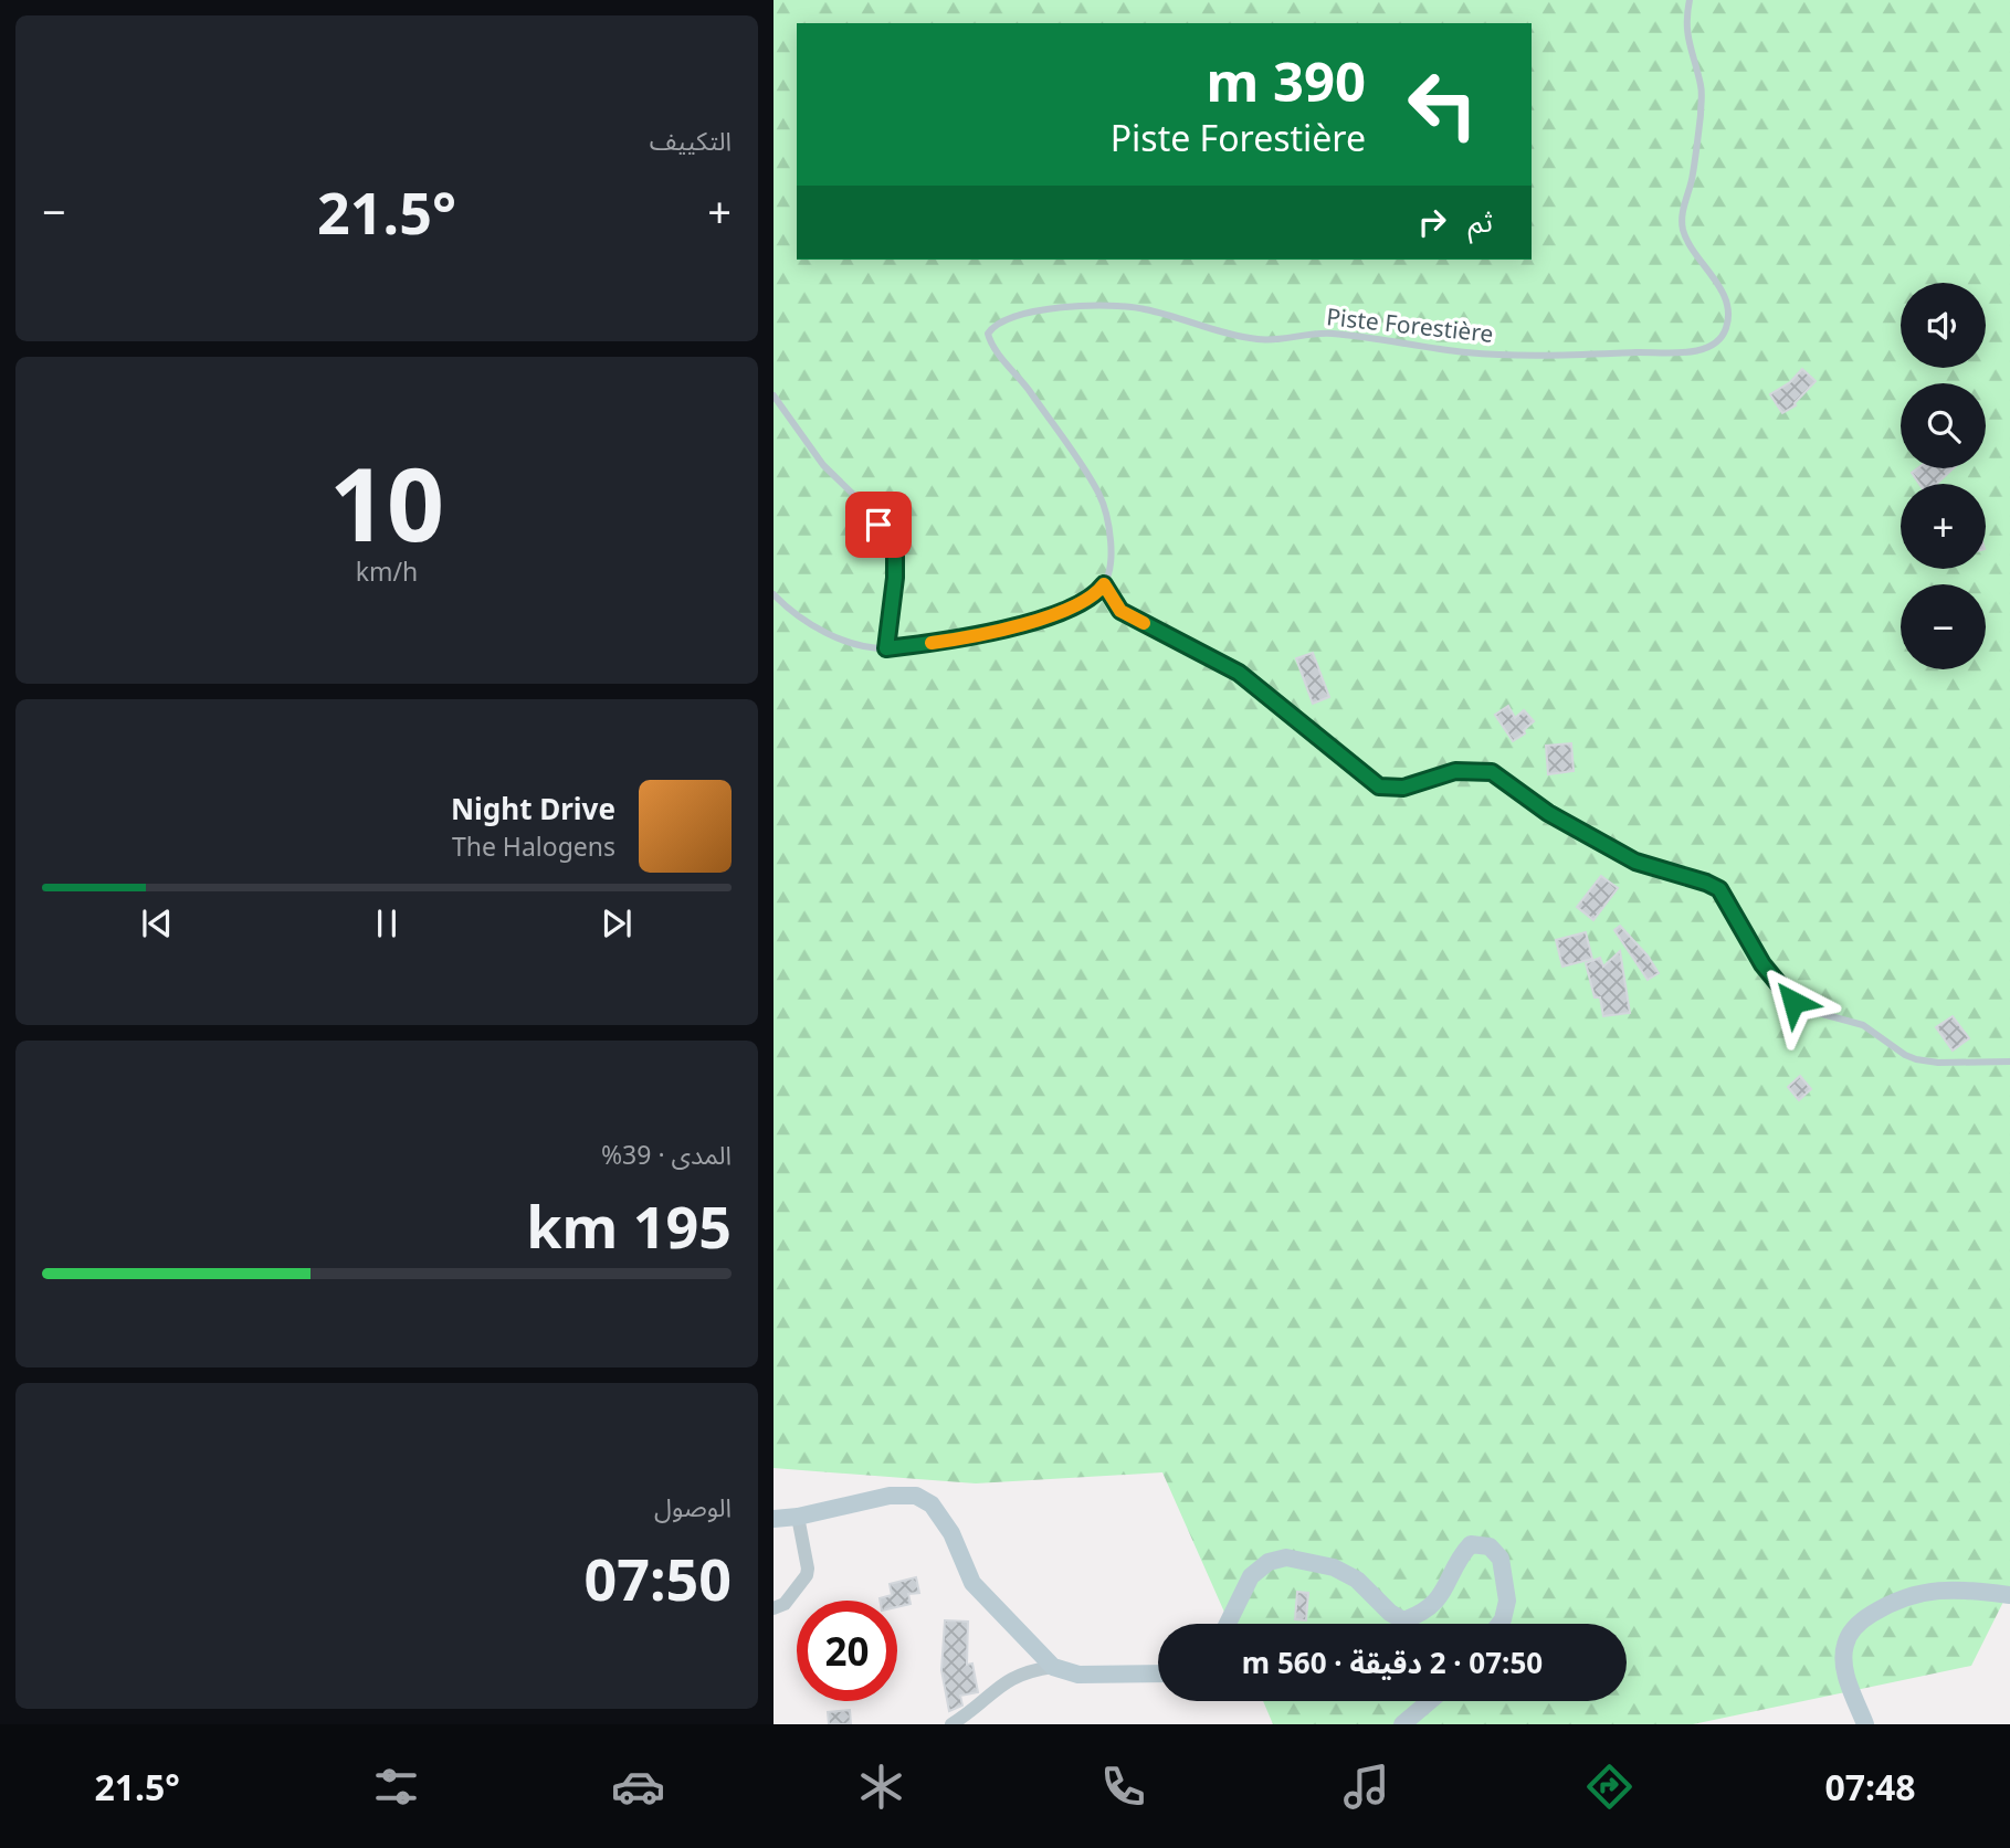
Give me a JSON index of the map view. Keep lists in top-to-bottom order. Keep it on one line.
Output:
{"streets":{"lane":["Piste Forestière"]},"page":{"tile":["التكييف",["10","km/h"],["المدى · 39%","195 km"],["الوصول","07:50"]],"turn":["390 m","Piste Forestière"],"heat":["−","21.5°","+"],"then":"ثم","map_buttons":["+","−"],"song":["Night Drive","The Halogens"],"limit":"20","trip":"07:50 · 2 دقيقة · 560 m","tabs":["07:48","21.5°"]}}
